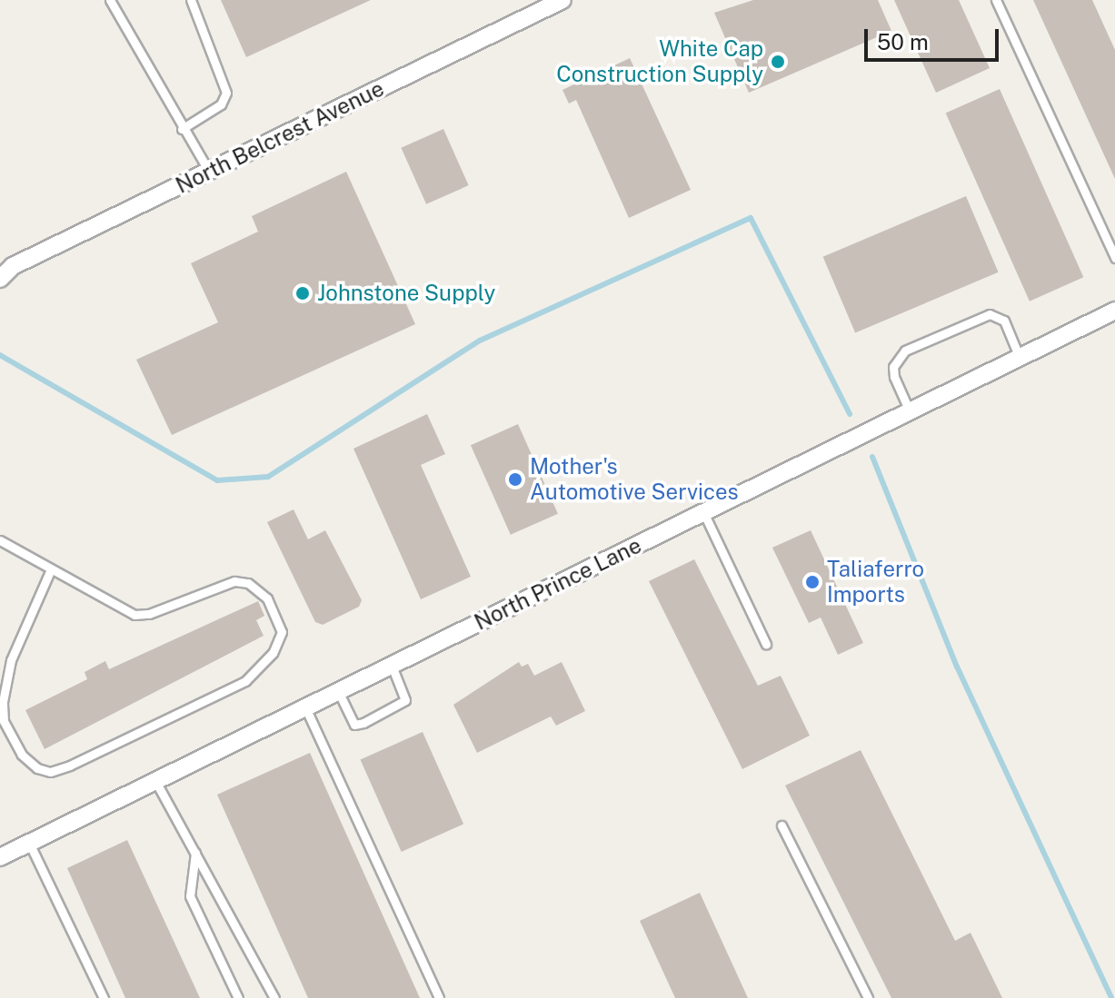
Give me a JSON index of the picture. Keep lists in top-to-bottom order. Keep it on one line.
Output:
{"streets":{"street":["North Belcrest Avenue","North Prince Lane"]},"places":["White Cap Construction Supply","Johnstone Supply","Mother's Automotive Services","Taliaferro Imports"],"scale_bar":"50 m"}
